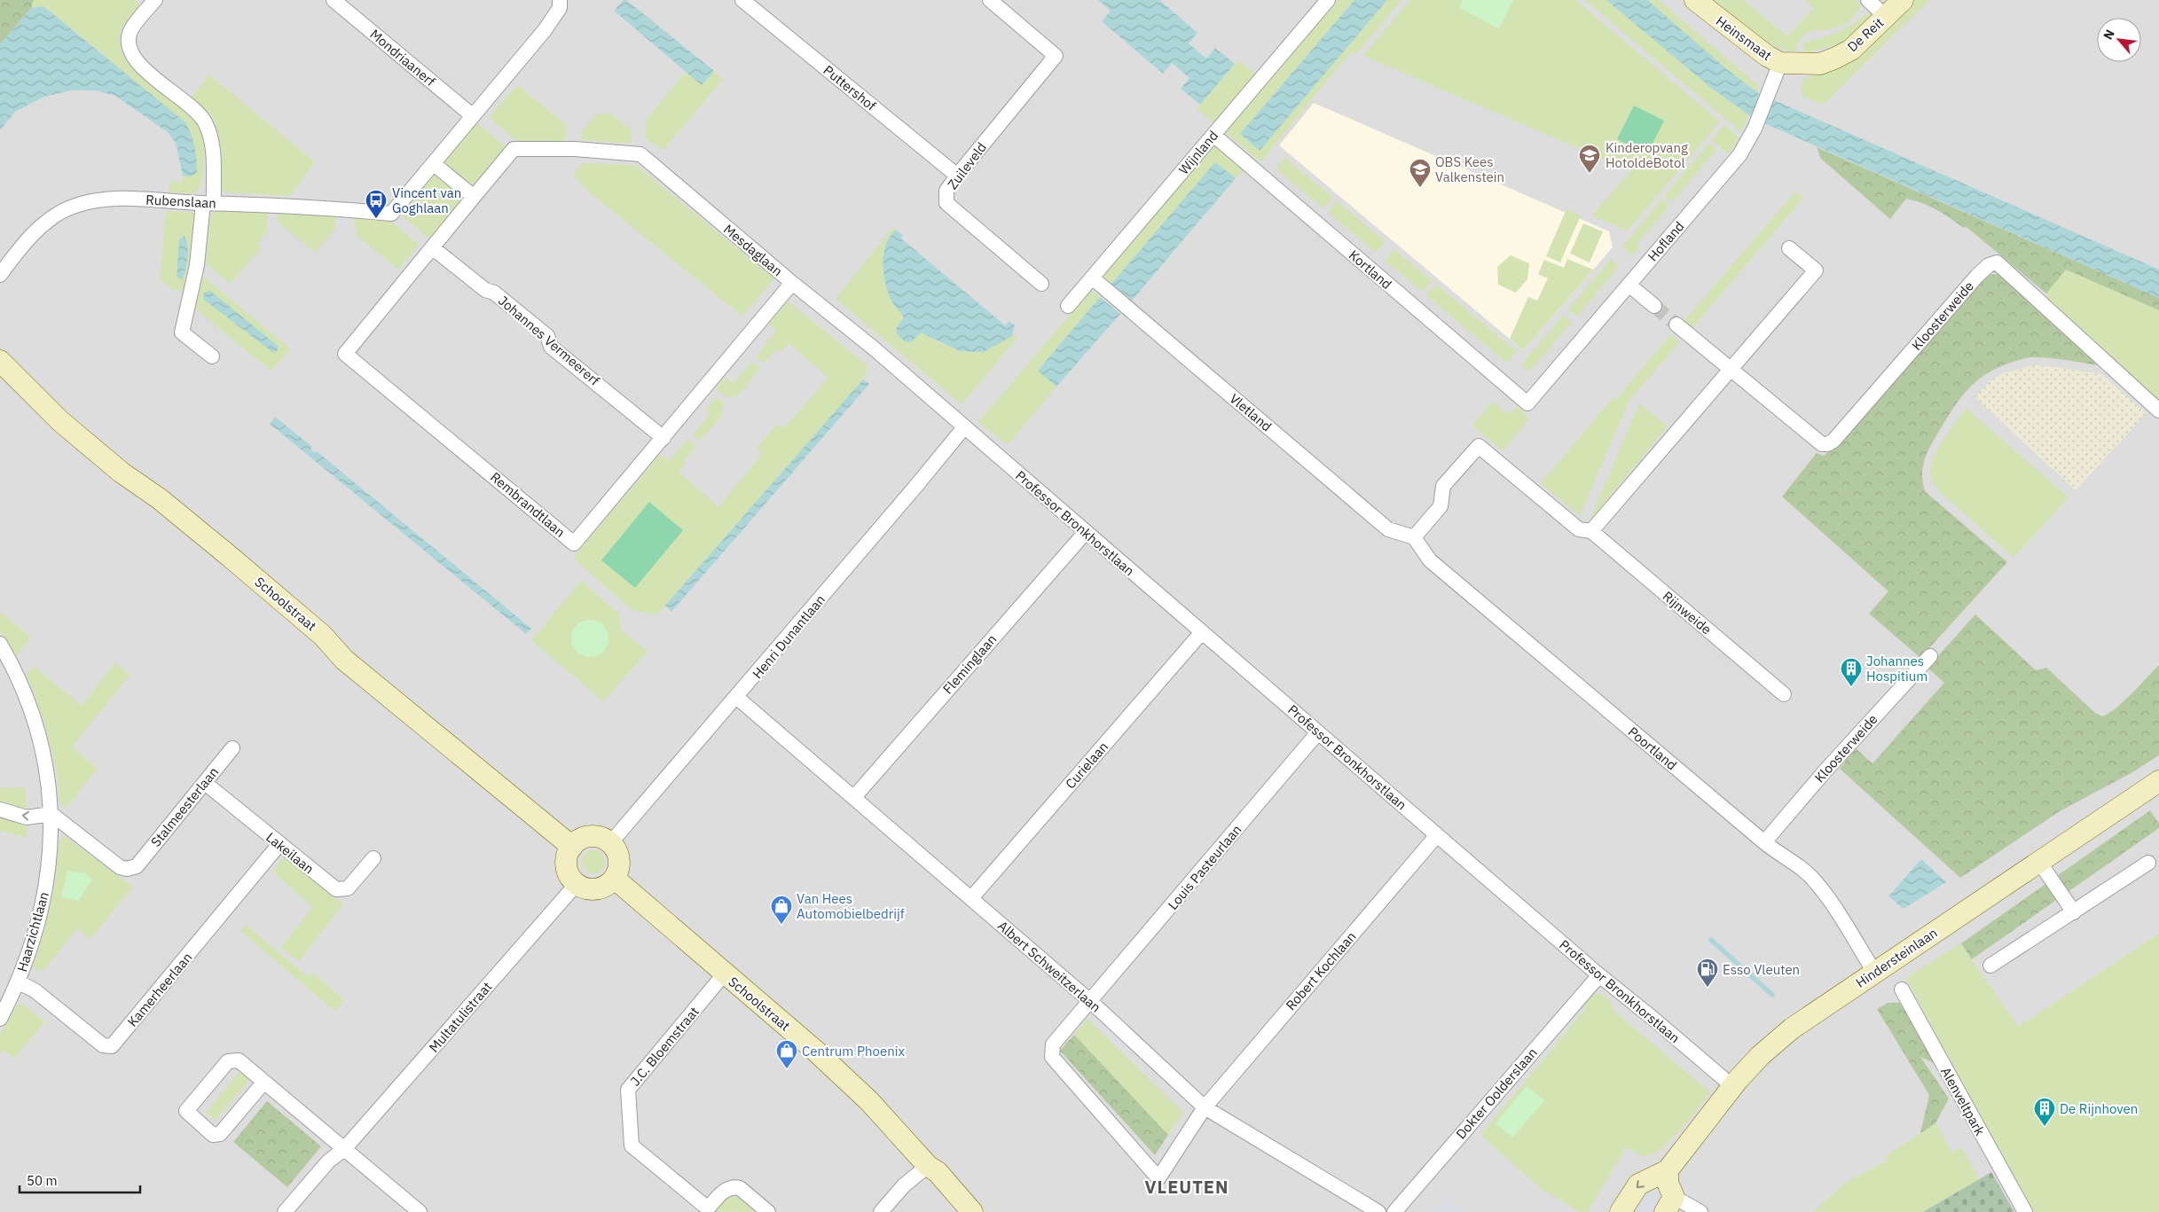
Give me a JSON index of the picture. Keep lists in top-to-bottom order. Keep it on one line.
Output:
{"streets":{"street":["De Reit","Heinsmaat","Mondriaanerf","Puttershof","Wijnland","Zuileveld","Rubenslaan","Hofland","Mesdaglaan","Kortland","Kloosterweide","Johannes Vermeererf","Vletland","Rembrandtlaan","Professor Bronkhorstlaan","Schoolstraat","Rijnweide","Henri Dunantlaan","Fleminglaan","Poortland","Curielaan","Stalmeesterlaan","Lakeilaan","Louis Pasteurlaan","Haarzichtlaan","Hindersteinlaan","Albert Schweitzerlaan","Robert Kochlaan","Kamerheerlaan","Multatulistraat","J.C. Bloemstraat","Dokter Oolderslaan","Alenveltpark"]},"crossings":[["De Reit","Heinsmaat"],["De Reit","Hofland"],["Heinsmaat","Hofland"],["Puttershof","Zuileveld"],["Wijnland","Kortland"],["Wijnland","Vletland"],["Hofland","Kortland"],["Mesdaglaan","Rembrandtlaan"],["Mesdaglaan","Professor Bronkhorstlaan"],["Mesdaglaan","Henri Dunantlaan"],["Kloosterweide","Poortland"],["Johannes Vermeererf","Rembrandtlaan"],["Vletland","Rijnweide"],["Vletland","Poortland"],["Professor Bronkhorstlaan","Henri Dunantlaan"],["Professor Bronkhorstlaan","Fleminglaan"],["Professor Bronkhorstlaan","Curielaan"],["Professor Bronkhorstlaan","Louis Pasteurlaan"],["Professor Bronkhorstlaan","Hindersteinlaan"],["Professor Bronkhorstlaan","Robert Kochlaan"],["Professor Bronkhorstlaan","Dokter Oolderslaan"],["Schoolstraat","Henri Dunantlaan"],["Schoolstraat","Multatulistraat"],["Schoolstraat","J.C. Bloemstraat"],["Rijnweide","Poortland"],["Henri Dunantlaan","Albert Schweitzerlaan"],["Henri Dunantlaan","Multatulistraat"],["Fleminglaan","Albert Schweitzerlaan"],["Poortland","Hindersteinlaan"],["Curielaan","Albert Schweitzerlaan"],["Stalmeesterlaan","Lakeilaan"],["Stalmeesterlaan","Haarzichtlaan"],["Lakeilaan","Kamerheerlaan"],["Louis Pasteurlaan","Albert Schweitzerlaan"],["Louis Pasteurlaan","Robert Kochlaan"],["Haarzichtlaan","Kamerheerlaan"],["Albert Schweitzerlaan","Robert Kochlaan"]],"districts":["VLEUTEN"],"places":{"school or university":["Kinderopvang HotoldeBotol","OBS Kees Valkenstein"],"bus stop":["Vincent van Goghlaan"],"building":["Johannes Hospitium","De Rijnhoven"],"shop":["Van Hees Automobielbedrijf","Centrum Phoenix"],"fuel station":["Esso Vleuten"]},"scale_bar":"50 m","north":"top left"}
